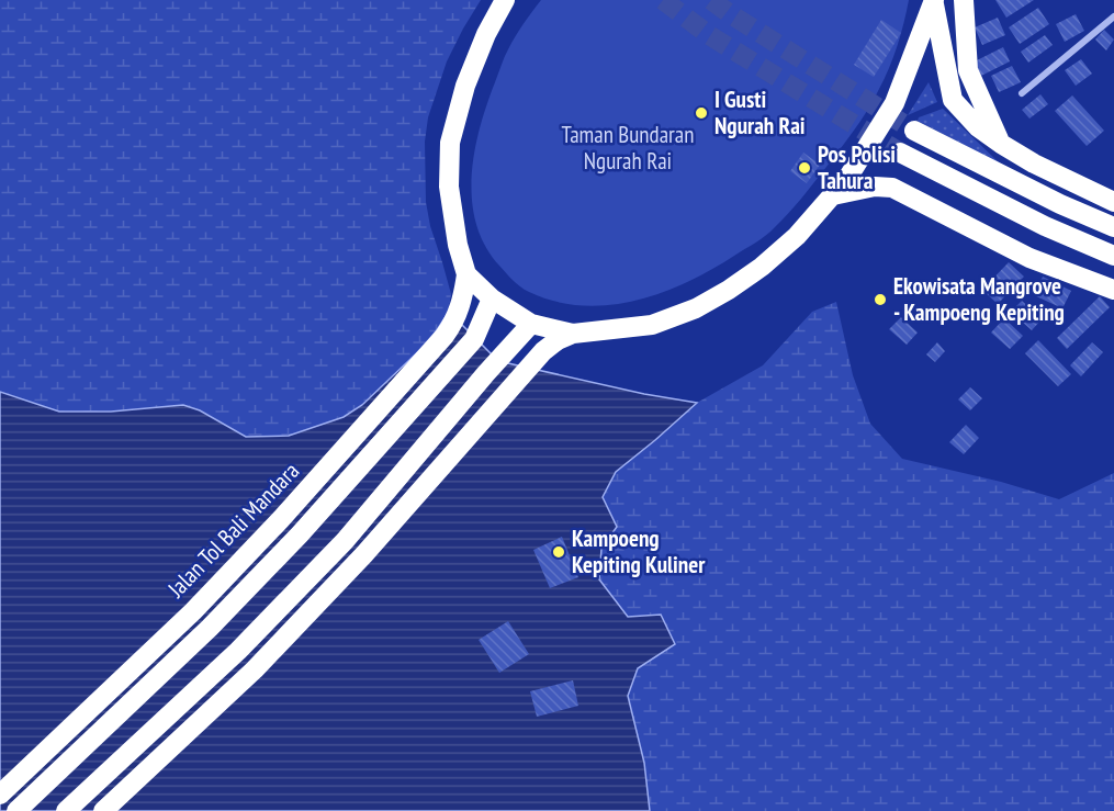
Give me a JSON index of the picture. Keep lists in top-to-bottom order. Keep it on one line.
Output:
{"streets":{"highway":["Jalan Tol Bali Mandara"]},"parks":["Taman Bundaran Ngurah Rai"],"places":["I Gusti Ngurah Rai","Pos Polisi Tahura","Ekowisata Mangrove - Kampoeng Kepiting","Kampoeng Kepiting Kuliner"]}
